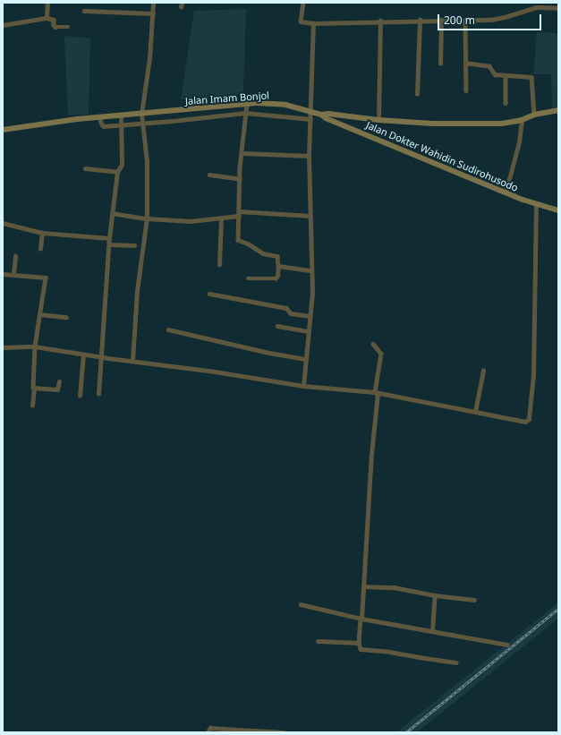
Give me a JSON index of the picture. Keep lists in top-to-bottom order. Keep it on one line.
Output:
{"streets":{"main road":["Jalan Imam Bonjol","Jalan Dokter Wahidin Sudirohusodo"]},"crossings":[["Jalan Imam Bonjol","Jalan Dokter Wahidin Sudirohusodo"]],"scale_bar":"200 m"}
